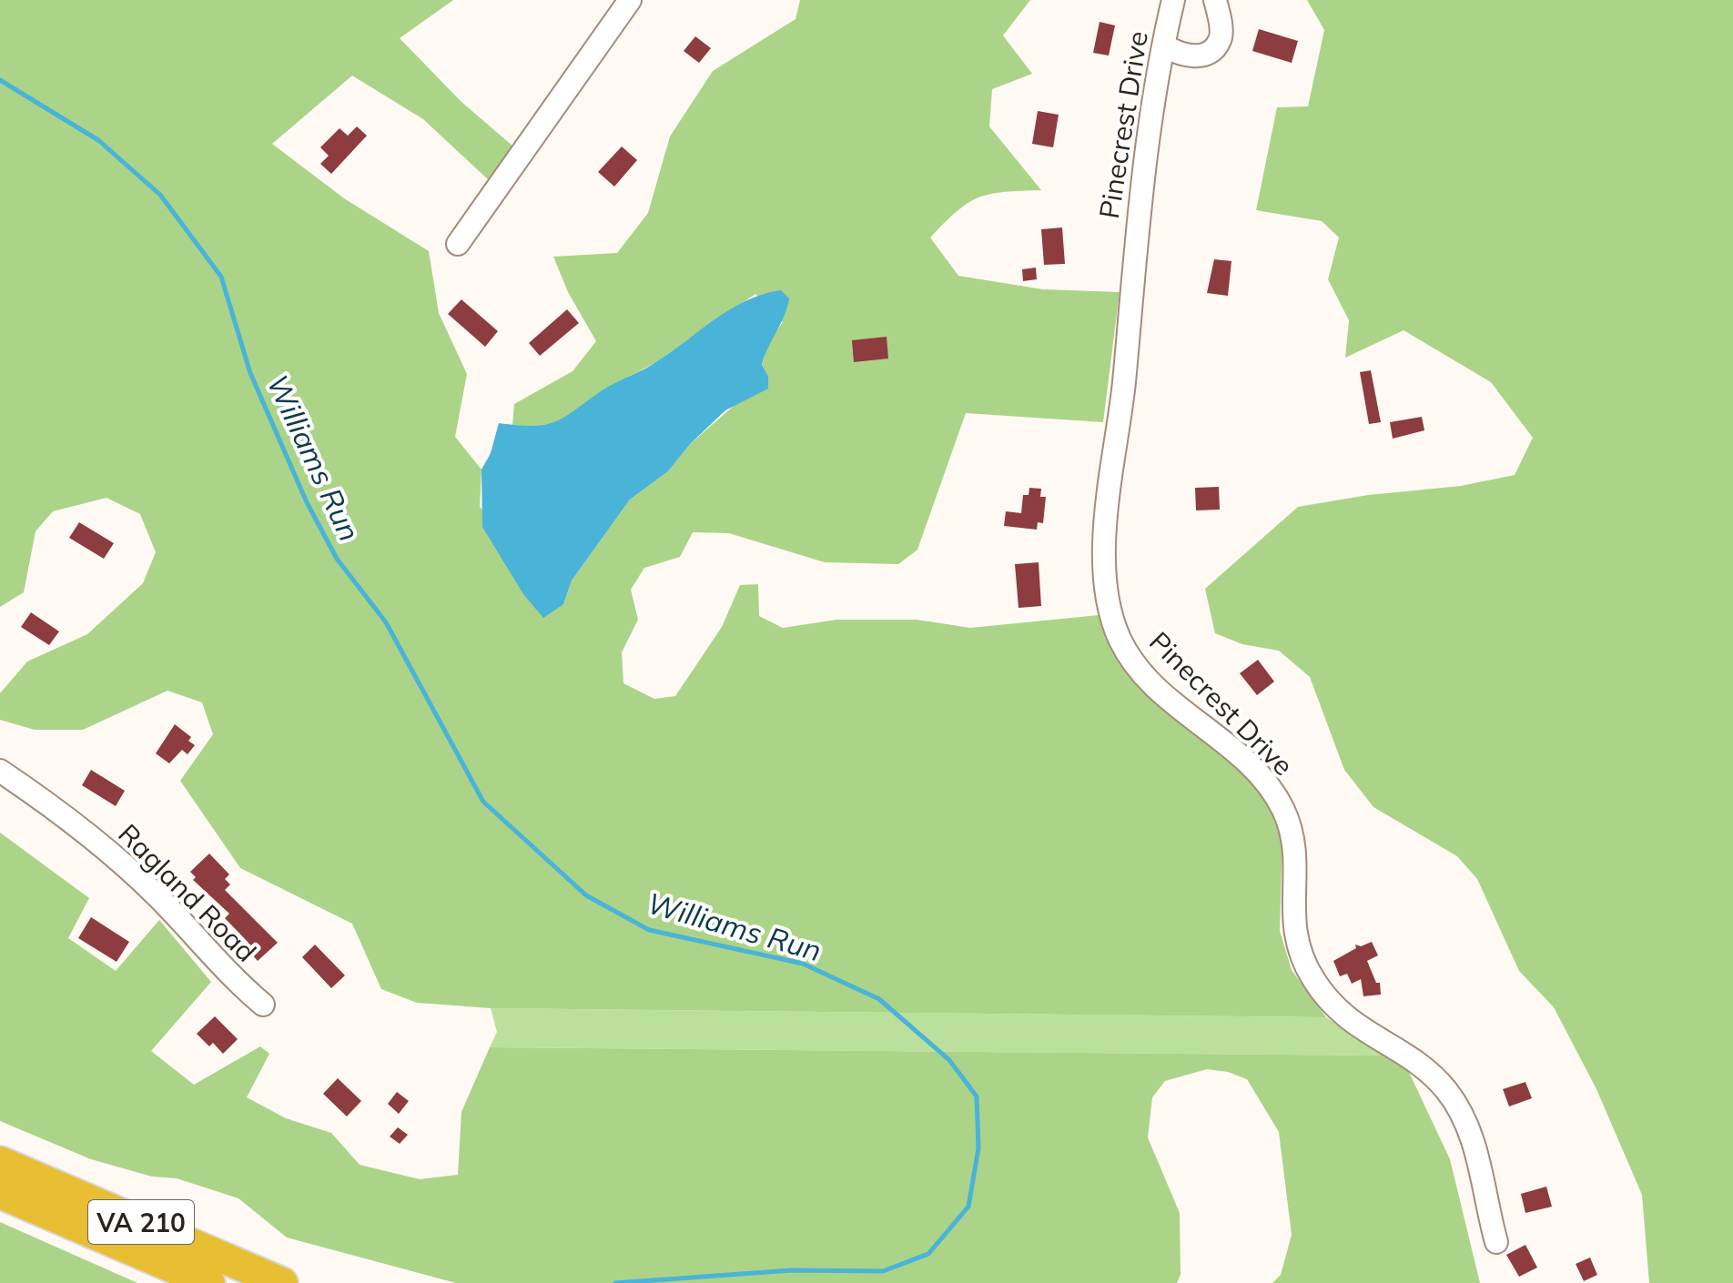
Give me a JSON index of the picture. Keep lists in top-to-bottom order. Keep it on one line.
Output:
{"streets":{"highway":["VA 210"],"street":["Pinecrest Drive","Ragland Road"]},"water":["Williams Run"]}
